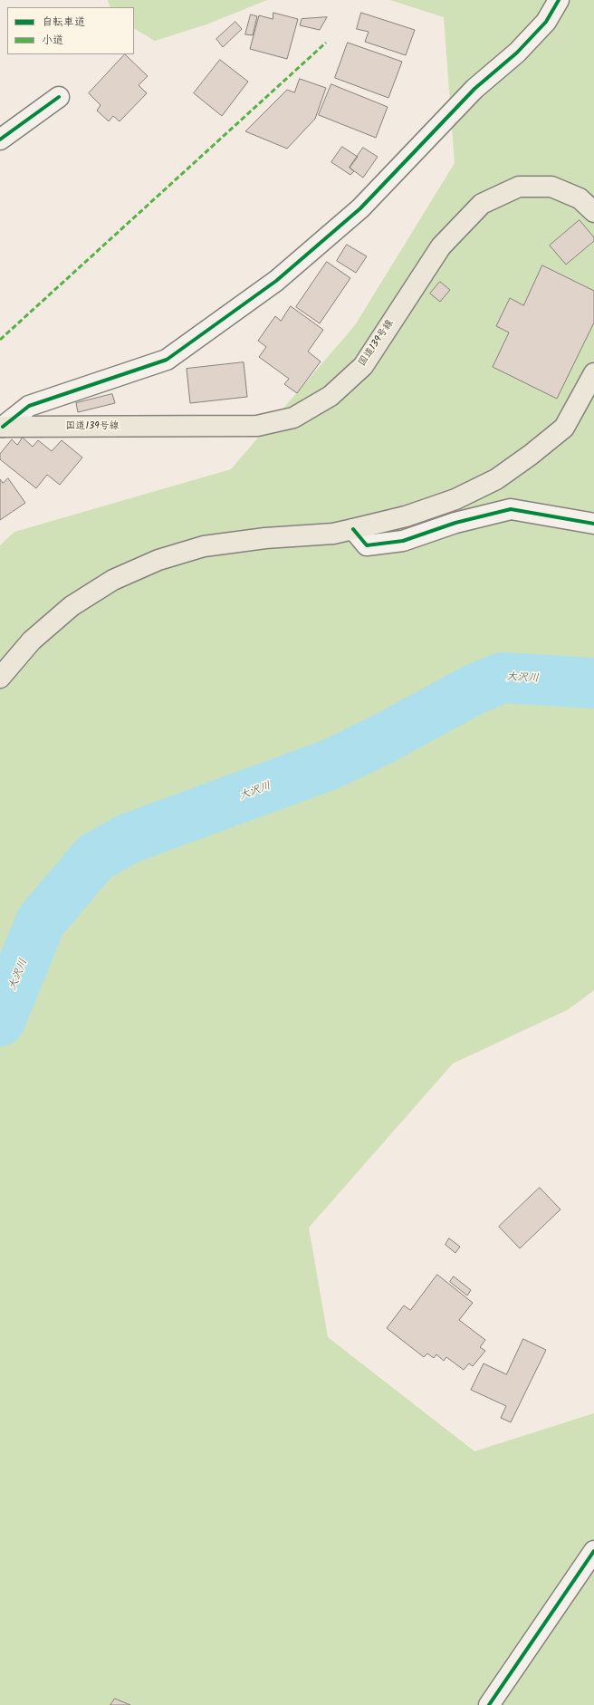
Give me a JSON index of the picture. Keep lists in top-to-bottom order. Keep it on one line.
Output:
{"streets":{"highway":["国道139号線"]},"water":["大沢川"],"legend":["自転車道","小道"]}
